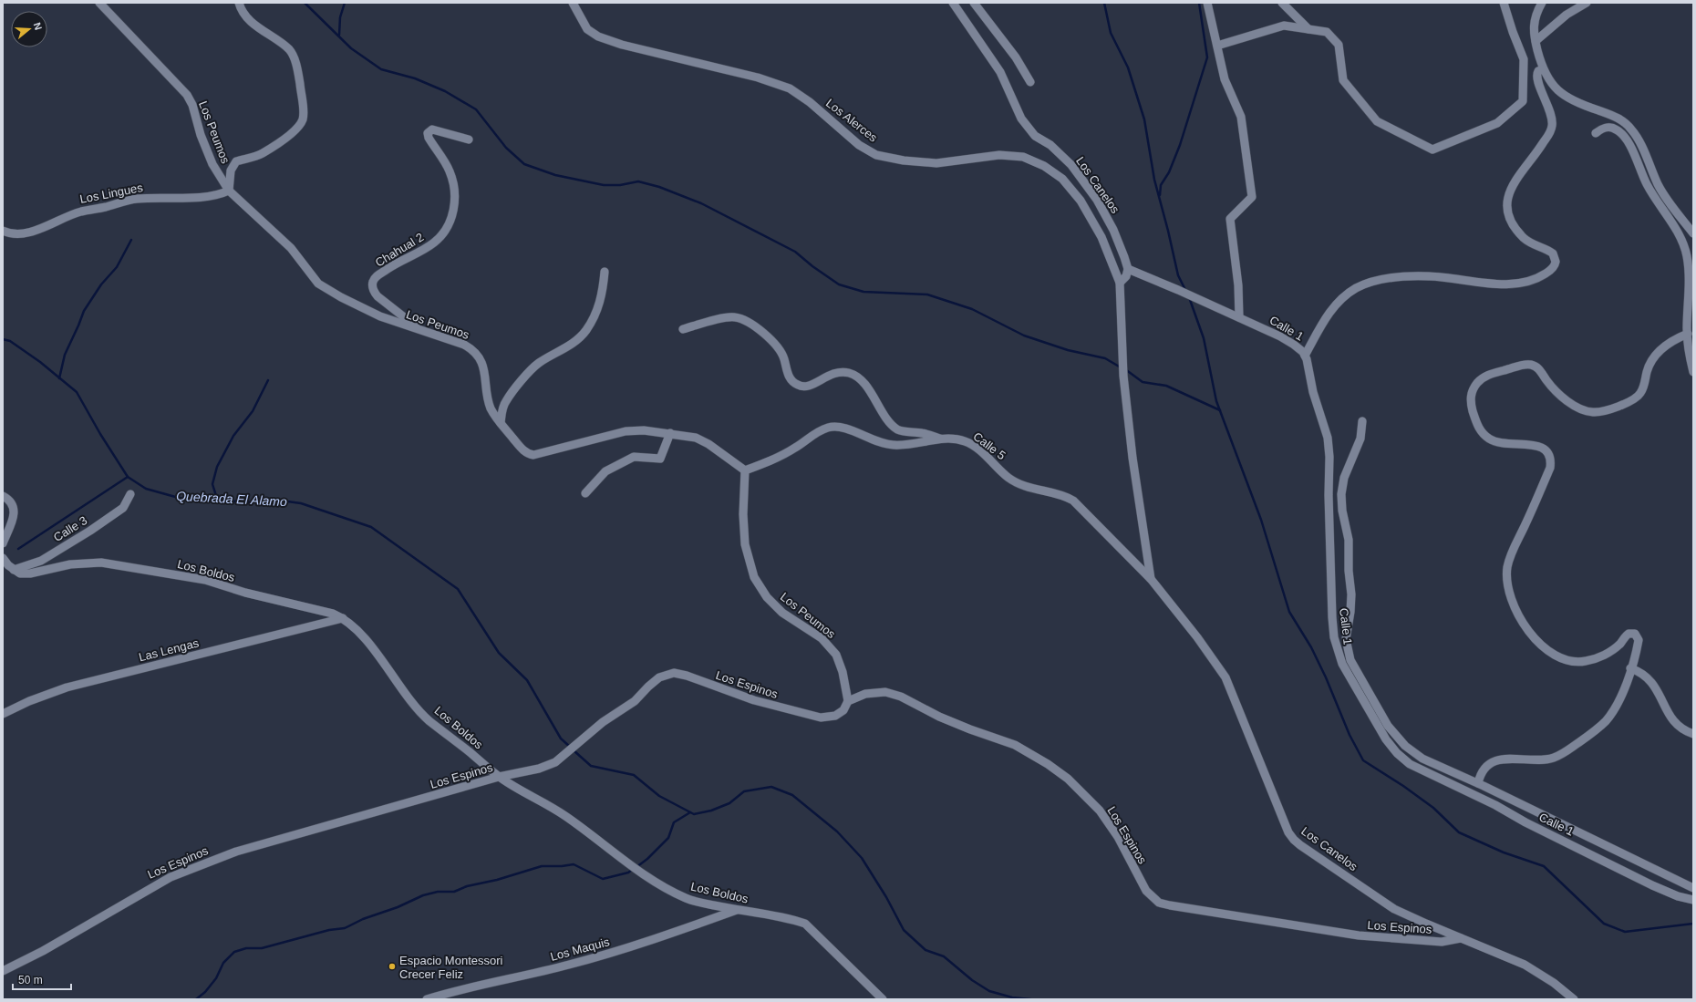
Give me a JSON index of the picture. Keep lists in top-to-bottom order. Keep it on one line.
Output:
{"streets":{"street":["Los Alerces","Los Peumos","Los Canelos","Los Lingues","Chahual 2","Calle 1","Calle 5","Calle 3","Los Boldos","Las Lengas","Los Espinos","Los Maquis"]},"crossings":[["Los Peumos","Los Lingues"],["Los Peumos","Chahual 2"],["Los Peumos","Calle 5"],["Los Peumos","Los Espinos"],["Los Canelos","Calle 1"],["Los Canelos","Calle 5"],["Los Canelos","Los Espinos"],["Calle 3","Los Boldos"],["Los Boldos","Las Lengas"],["Los Boldos","Los Espinos"],["Los Boldos","Los Maquis"]],"water":["Quebrada El Alamo"],"places":["Espacio Montessori Crecer Feliz"],"scale_bar":"50 m","north":"right"}
